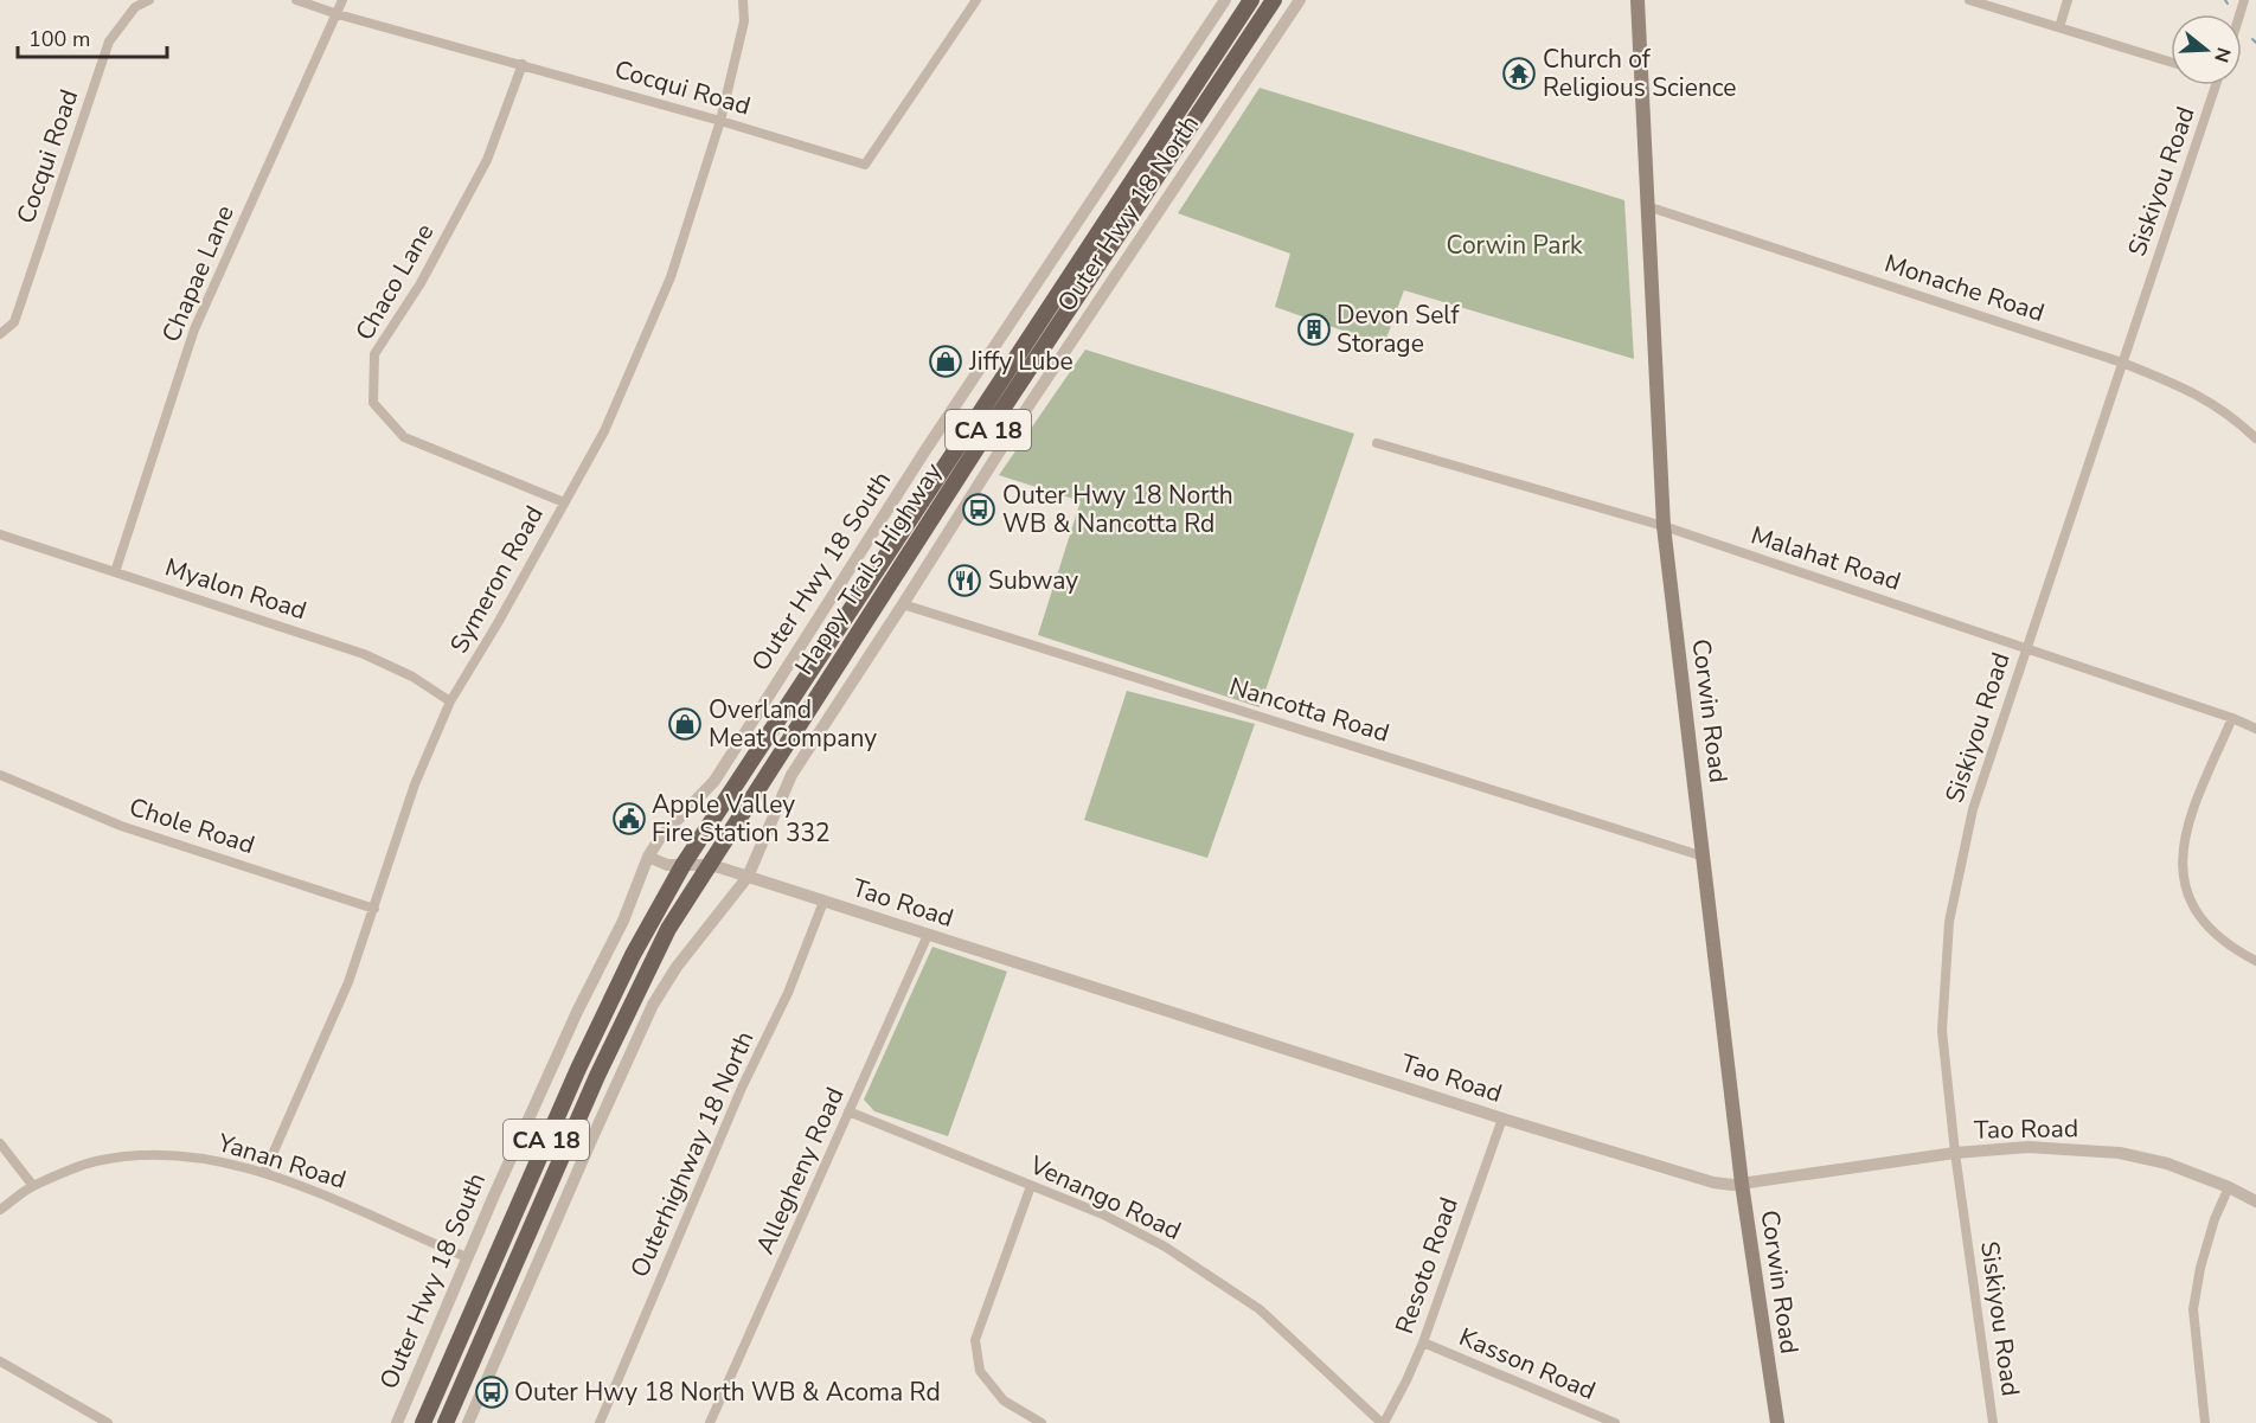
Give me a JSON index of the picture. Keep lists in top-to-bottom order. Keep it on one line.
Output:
{"streets":{"main road":["CA 18","Happy Trails Highway","Corwin Road"],"street":["Cocqui Road","Siskiyou Road","Outer Hwy 18 North","Chapae Lane","Chaco Lane","Monache Road","Malahat Road","Outer Hwy 18 South","Symeron Road","Myalon Road","Nancotta Road","Chole Road","Tao Road","Outerhighway 18 North","Yanan Road","Allegheny Road","Venango Road","Resoto Road","Kasson Road"]},"crossings":[["Cocqui Road","Chapae Lane"],["Cocqui Road","Chaco Lane"],["Cocqui Road","Symeron Road"],["Siskiyou Road","Monache Road"],["Siskiyou Road","Malahat Road"],["Siskiyou Road","Tao Road"],["Outer Hwy 18 North","Nancotta Road"],["Outer Hwy 18 North","Tao Road"],["Chapae Lane","Myalon Road"],["Chaco Lane","Symeron Road"],["Monache Road","Corwin Road"],["Malahat Road","Corwin Road"],["Happy Trails Highway","Tao Road"],["Outer Hwy 18 South","Tao Road"],["Outer Hwy 18 South","Yanan Road"],["Symeron Road","Myalon Road"],["Symeron Road","Chole Road"],["Symeron Road","Yanan Road"],["Nancotta Road","Corwin Road"],["Corwin Road","Tao Road"],["Tao Road","Outerhighway 18 North"],["Tao Road","Allegheny Road"],["Tao Road","Resoto Road"],["Allegheny Road","Venango Road"],["Venango Road","Resoto Road"],["Resoto Road","Kasson Road"]],"parks":["Corwin Park"],"places":{"temple":["Church of Religious Science"],"building":["Devon Self Storage"],"shop":["Jiffy Lube","Overland Meat Company"],"bus stop":["Outer Hwy 18 North WB & Nancotta Rd","Outer Hwy 18 North WB & Acoma Rd"],"restaurant":["Subway"],"public building":["Apple Valley Fire Station 332"]},"scale_bar":"100 m","north":"right"}
